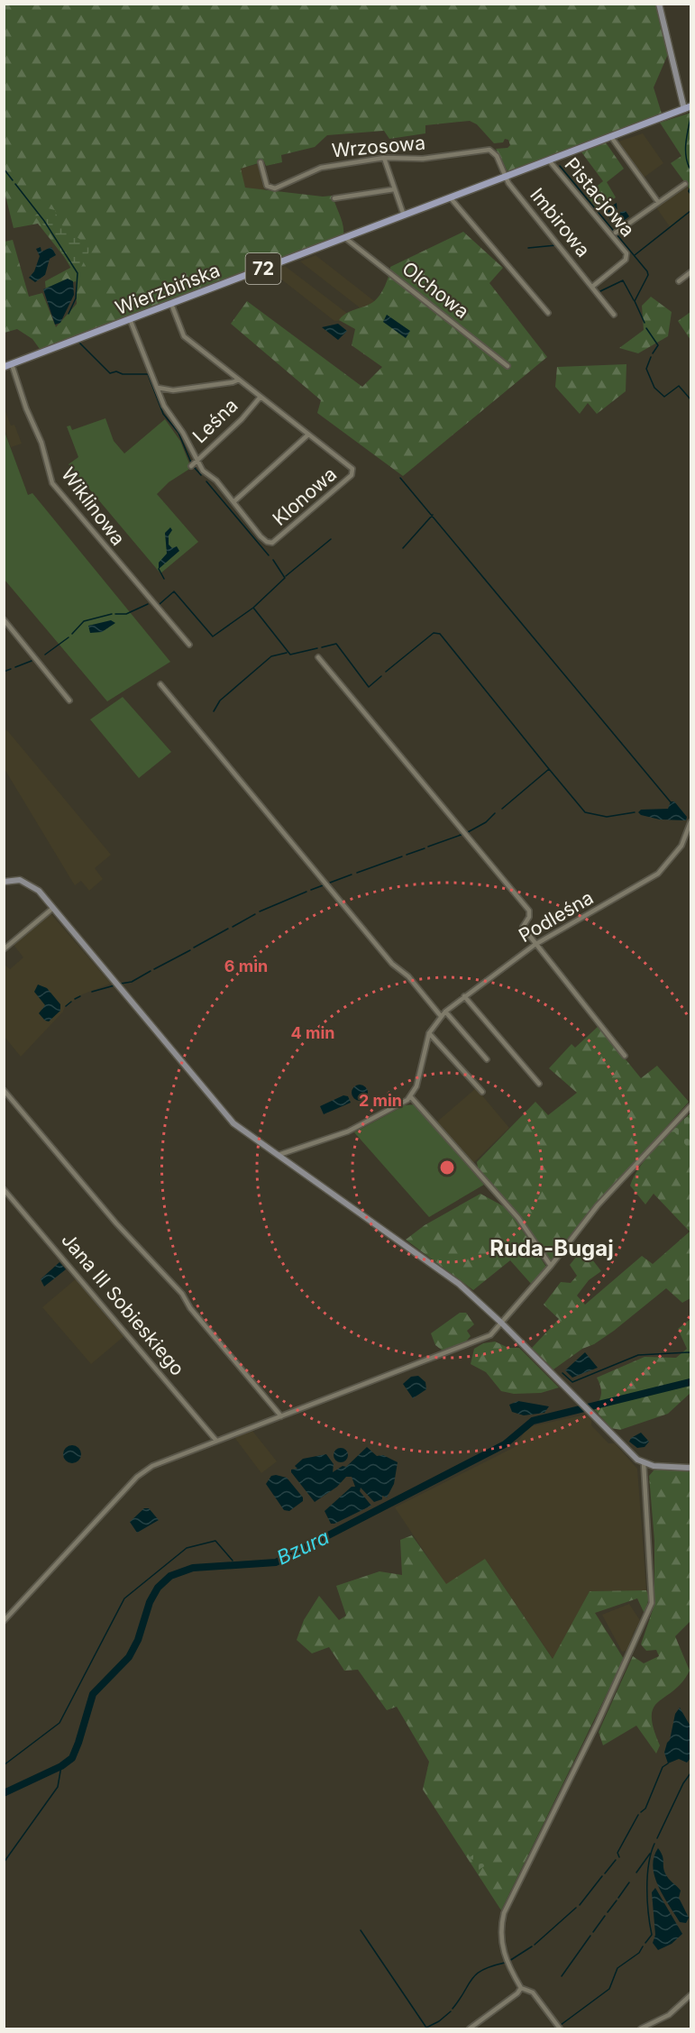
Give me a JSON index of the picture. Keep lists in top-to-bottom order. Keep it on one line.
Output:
{"streets":{"main road":["72","Wierzbińska"],"street":["Wrzosowa","Pistacjowa","Imbirowa","Olchowa","Leśna","Klonowa","Wiklinowa","Podleśna","Jana III Sobieskiego"]},"crossings":[["Wrzosowa","Imbirowa"],["Wrzosowa","Wierzbińska"],["Pistacjowa","Imbirowa"],["Pistacjowa","72"],["Pistacjowa","Wierzbińska"],["Imbirowa","Wierzbińska"],["72","Wierzbińska"],["Wierzbińska","Olchowa"],["Wierzbińska","Klonowa"],["Wierzbińska","Wiklinowa"],["Leśna","Klonowa"]],"districts":["Ruda-Bugaj"],"water":["Bzura"],"rings":["6 min","4 min","2 min"]}
